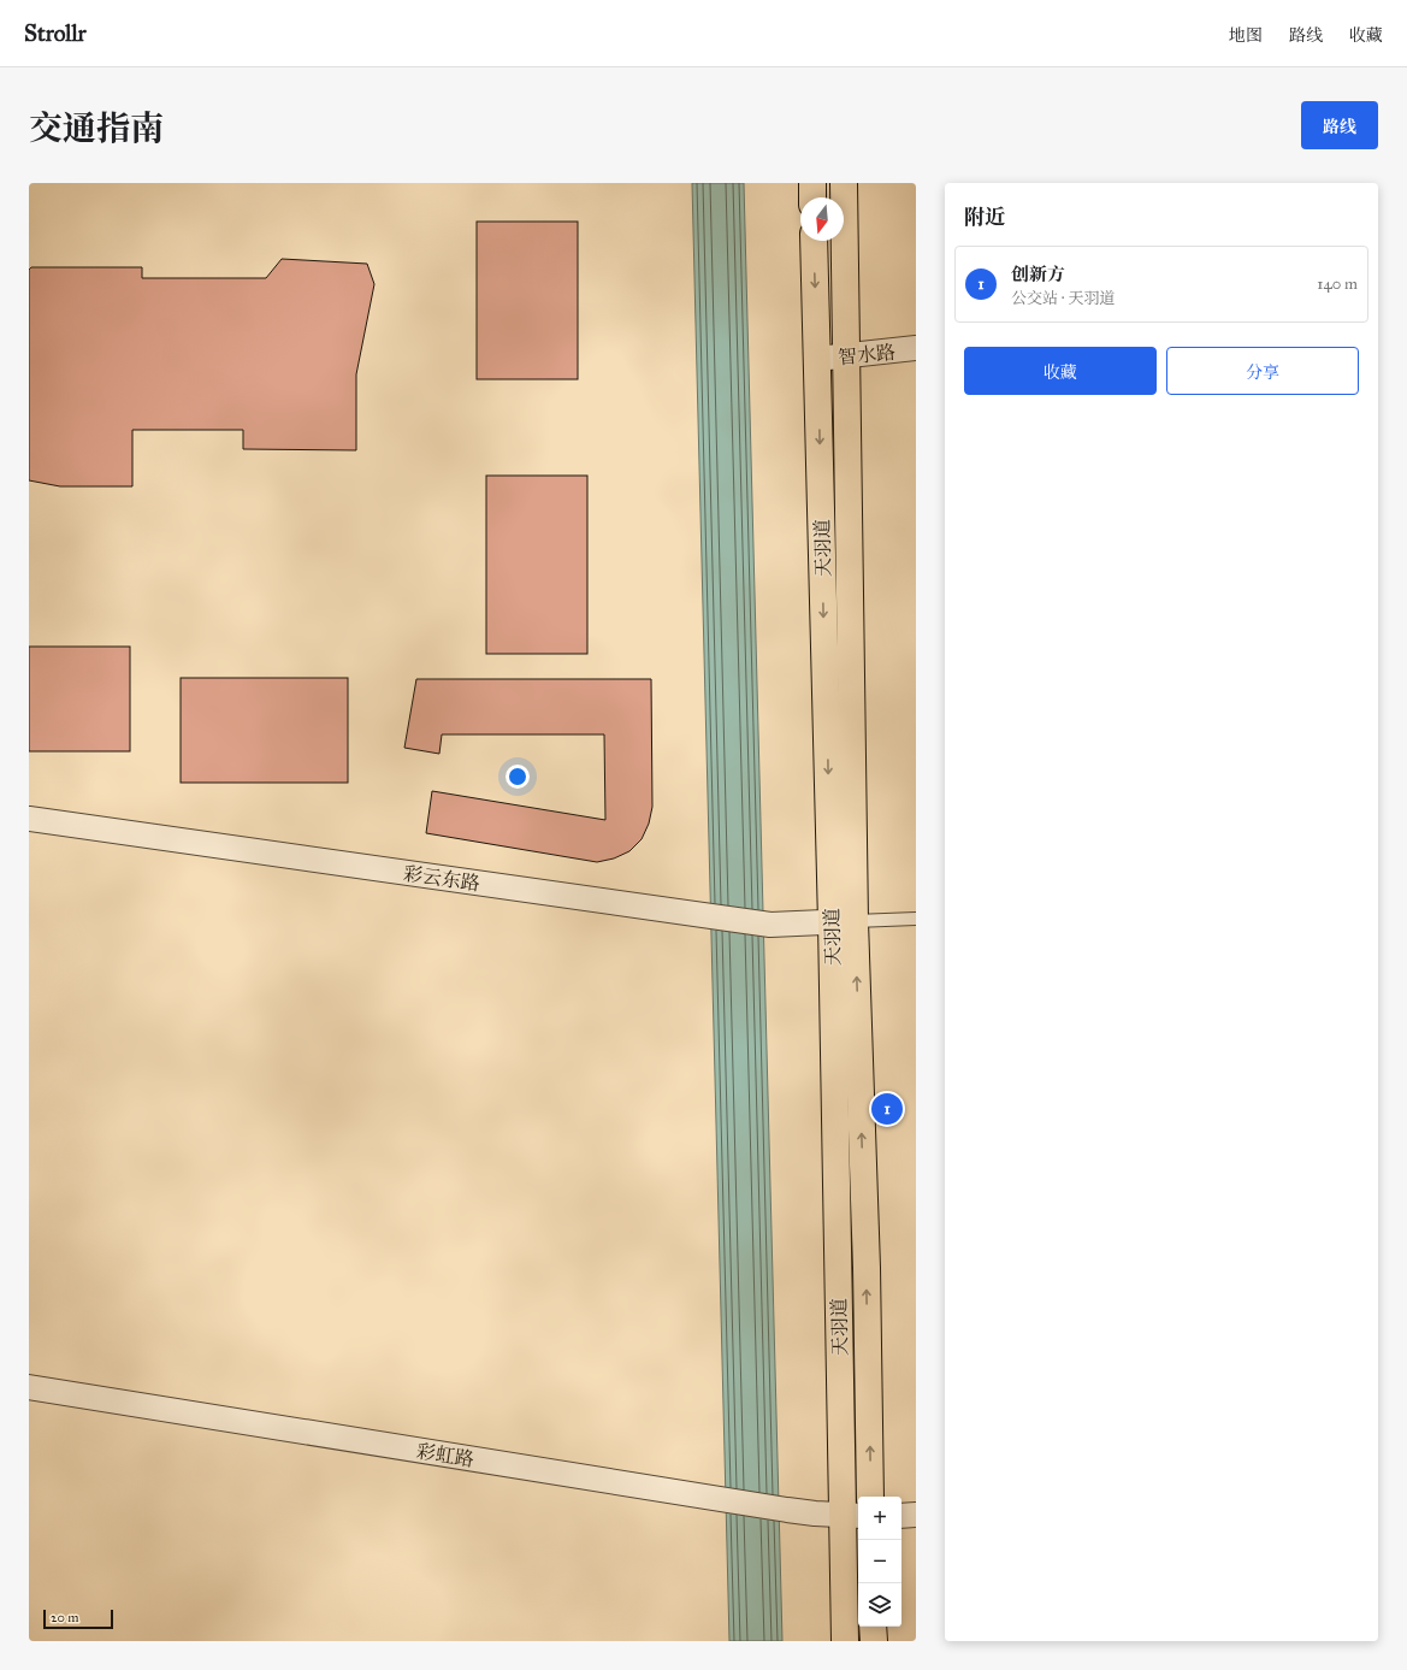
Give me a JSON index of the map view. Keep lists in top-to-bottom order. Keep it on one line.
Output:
{"streets":{"main road":["天羽道"],"street":["智水路","彩云东路","彩虹路"]},"crossings":[["智水路","天羽道"],["天羽道","彩云东路"],["天羽道","彩虹路"]],"scale_bar":"20 m","north":"bottom","page":{"header":"Strollr","nav":["地图","路线","收藏"],"title":"交通指南","buttons":["路线",["收藏","分享"]],"heading":"附近","list":[{"mark":"1","name":"创新方","note":"公交站 · 天羽道","value":"140 m"}],"pins":"1","map_buttons":["+","−"],"scale":"20 m"}}
